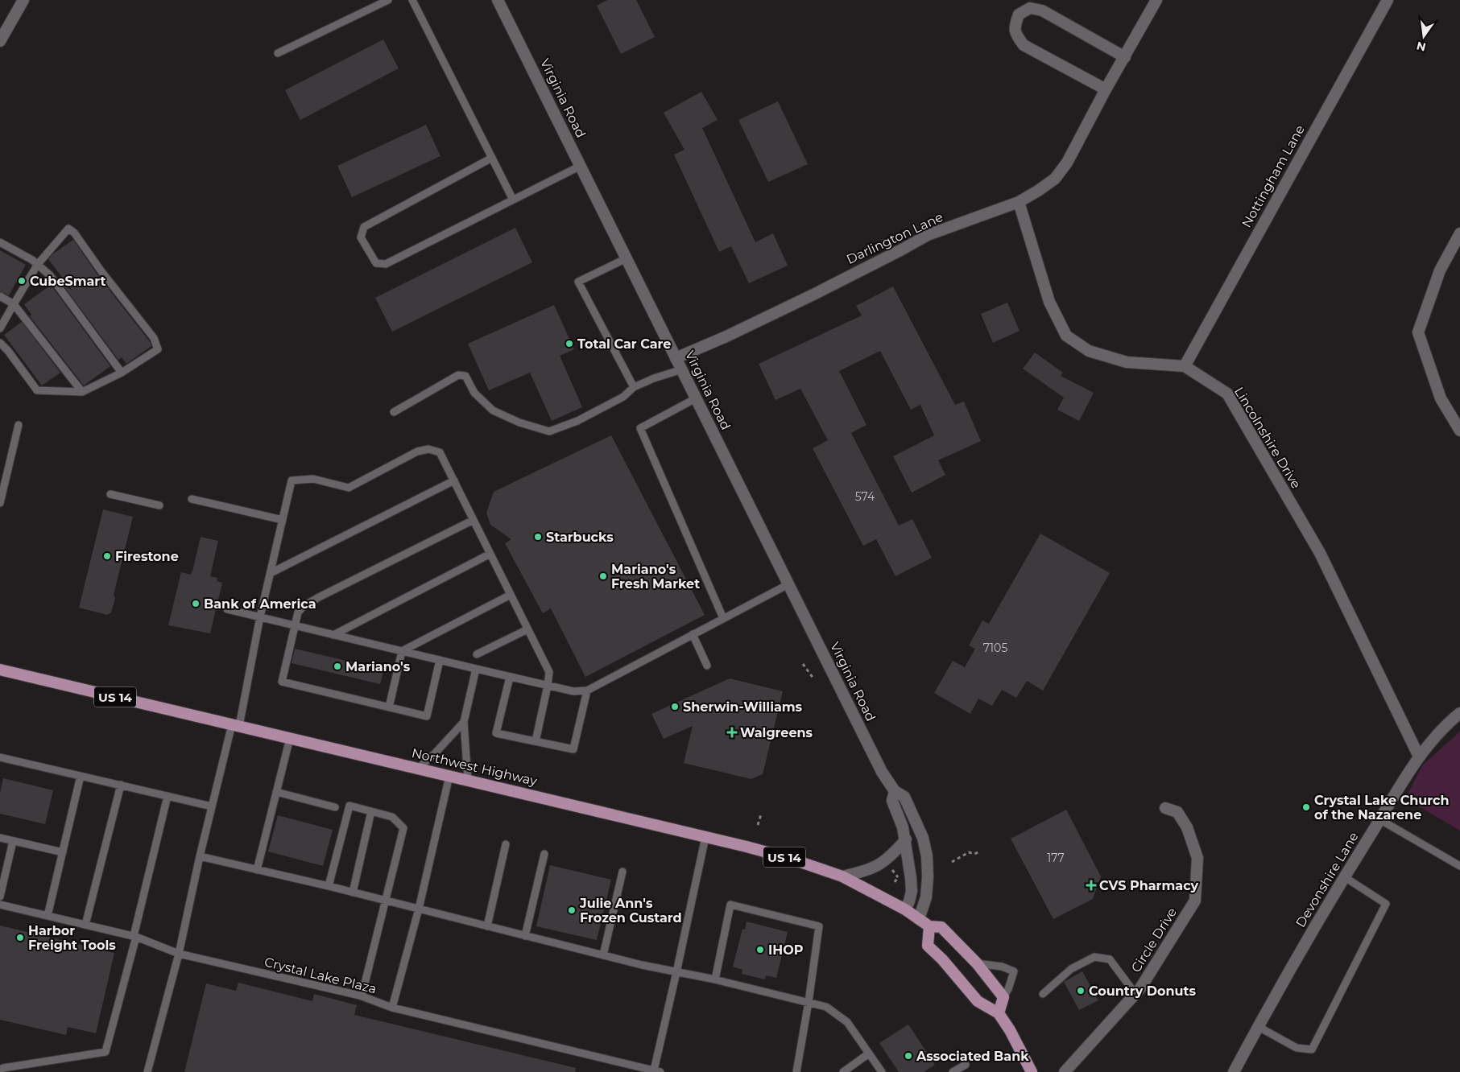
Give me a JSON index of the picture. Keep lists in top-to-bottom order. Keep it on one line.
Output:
{"streets":{"main road":["US 14","Northwest Highway"],"street":["Virginia Road","Nottingham Lane","Darlington Lane","Lincolnshire Drive","Devonshire Lane","Circle Drive"],"lane":["Crystal Lake Plaza"]},"crossings":[["Virginia Road","Darlington Lane"],["Virginia Road","Northwest Highway"],["Nottingham Lane","Lincolnshire Drive"],["Darlington Lane","Lincolnshire Drive"],["Lincolnshire Drive","Devonshire Lane"]],"places":{"other":["CubeSmart","Total Car Care","Starbucks","Firestone","Mariano's Fresh Market","Bank of America","Mariano's","Sherwin-Williams","Crystal Lake Church of the Nazarene","Julie Ann's Frozen Custard","Harbor Freight Tools","IHOP","Country Donuts","Associated Bank"],"health":["Walgreens","CVS Pharmacy"]},"house_numbers":["574","7105","177"],"north":"bottom"}
